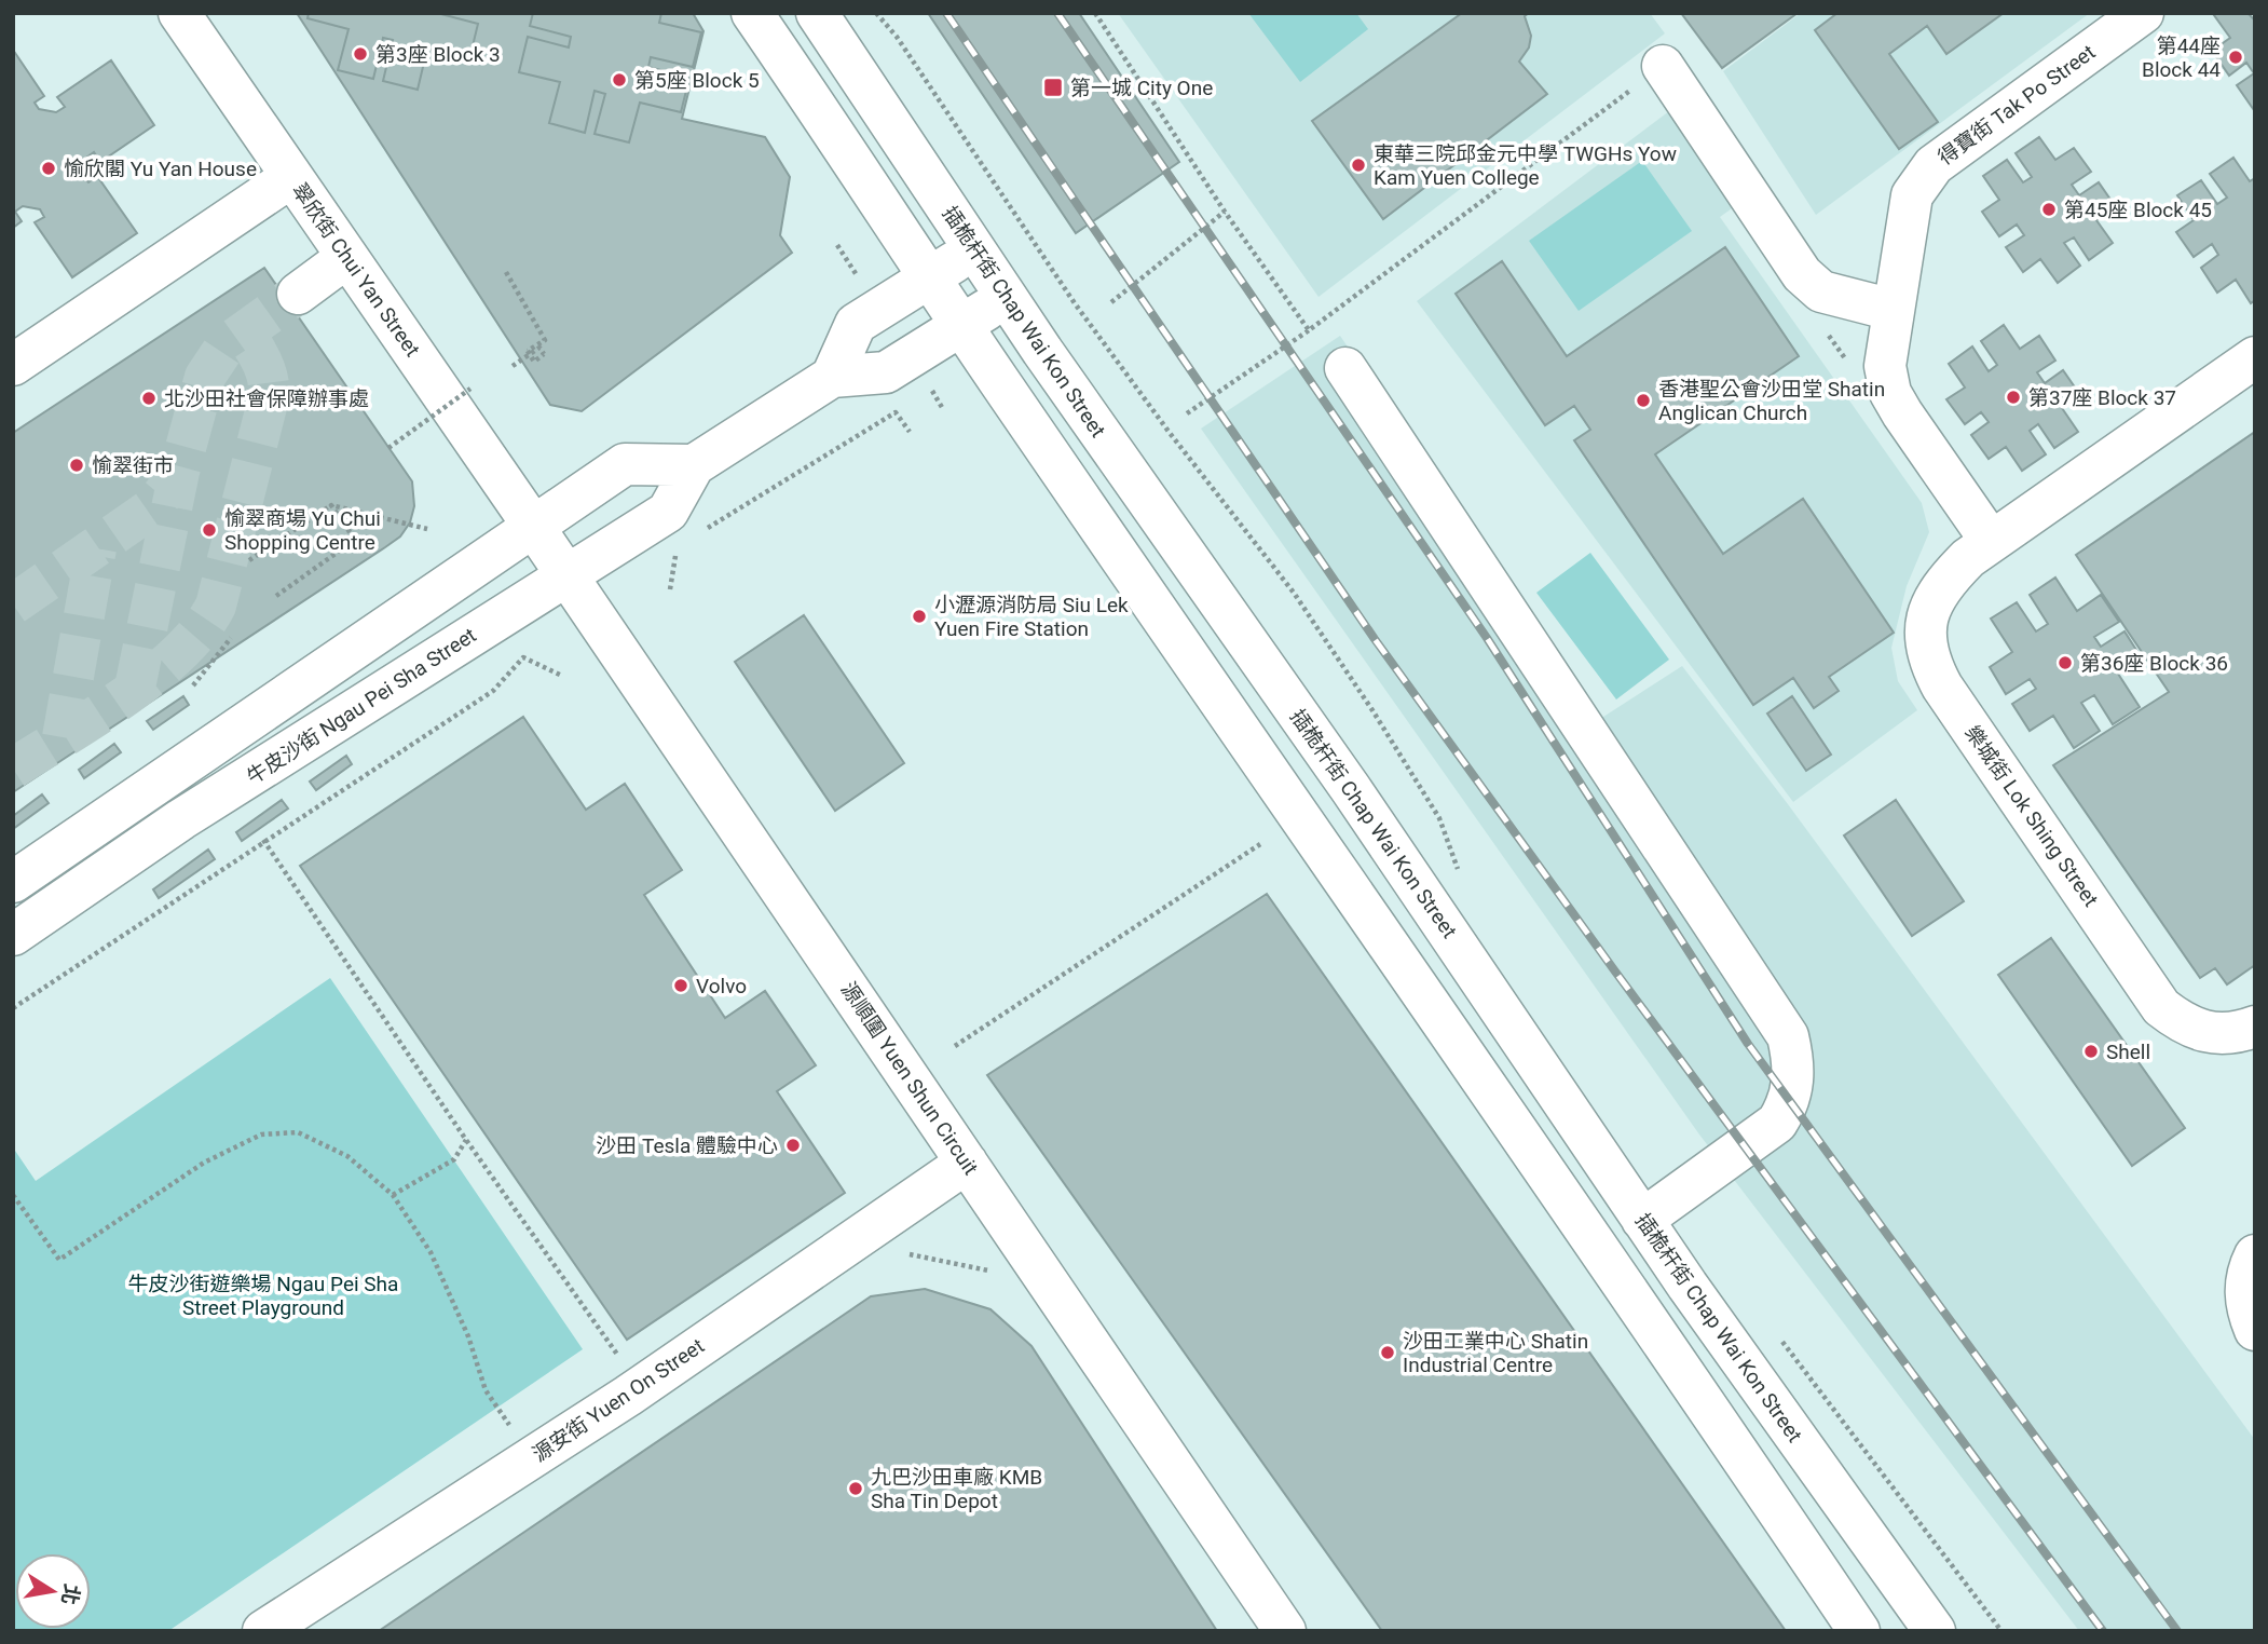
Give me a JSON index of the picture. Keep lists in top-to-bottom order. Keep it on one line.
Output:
{"streets":{"street":["得寶街 Tak Po Street","翠欣街 Chui Yan Street","插桅杆街 Chap Wai Kon Street","牛皮沙街 Ngau Pei Sha Street","樂城街 Lok Shing Street","源順圍 Yuen Shun Circuit","源安街 Yuen On Street"]},"crossings":[["得寶街 Tak Po Street","樂城街 Lok Shing Street"],["翠欣街 Chui Yan Street","源順圍 Yuen Shun Circuit"],["插桅杆街 Chap Wai Kon Street","牛皮沙街 Ngau Pei Sha Street"],["牛皮沙街 Ngau Pei Sha Street","源順圍 Yuen Shun Circuit"],["源順圍 Yuen Shun Circuit","源安街 Yuen On Street"]],"parks":["牛皮沙街遊樂場 Ngau Pei Sha Street Playground"],"places":{"other":["第3座 Block 3","第44座 Block 44","第5座 Block 5","東華三院邱金元中學 TWGHs Yow Kam Yuen College","愉欣閣 Yu Yan House","第45座 Block 45","第37座 Block 37","北沙田社會保障辦事處","香港聖公會沙田堂 Shatin Anglican Church","愉翠街市","愉翠商場 Yu Chui Shopping Centre","小瀝源消防局 Siu Lek Yuen Fire Station","第36座 Block 36","Volvo","Shell","沙田 Tesla 體驗中心","沙田工業中心 Shatin Industrial Centre","九巴沙田車廠 KMB Sha Tin Depot"],"transit":["第一城 City One"]},"north":"right"}
